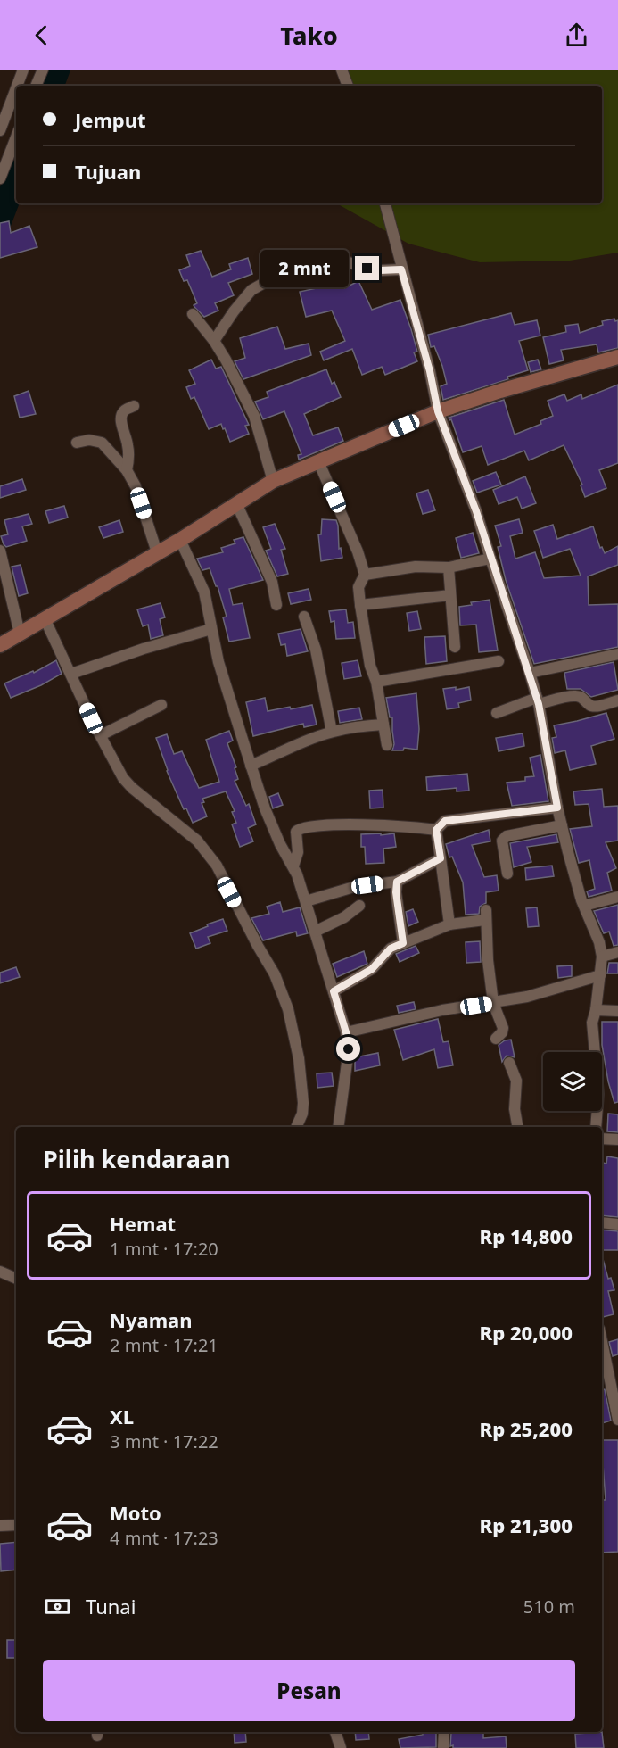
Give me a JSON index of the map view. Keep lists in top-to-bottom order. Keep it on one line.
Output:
{"page":{"header":"Tako","banner":["Jemput","Tujuan"],"bubble":"2 mnt","heading":"Pilih kendaraan","list":[{"name":"Hemat","note":"1 mnt · 17:20","value":"Rp 14,800"},{"name":"Nyaman","note":"2 mnt · 17:21","value":"Rp 20,000"},{"name":"XL","note":"3 mnt · 17:22","value":"Rp 25,200"},{"name":"Moto","note":"4 mnt · 17:23","value":"Rp 21,300"}],"pay":["Tunai","510 m"],"buttons":"Pesan"}}
